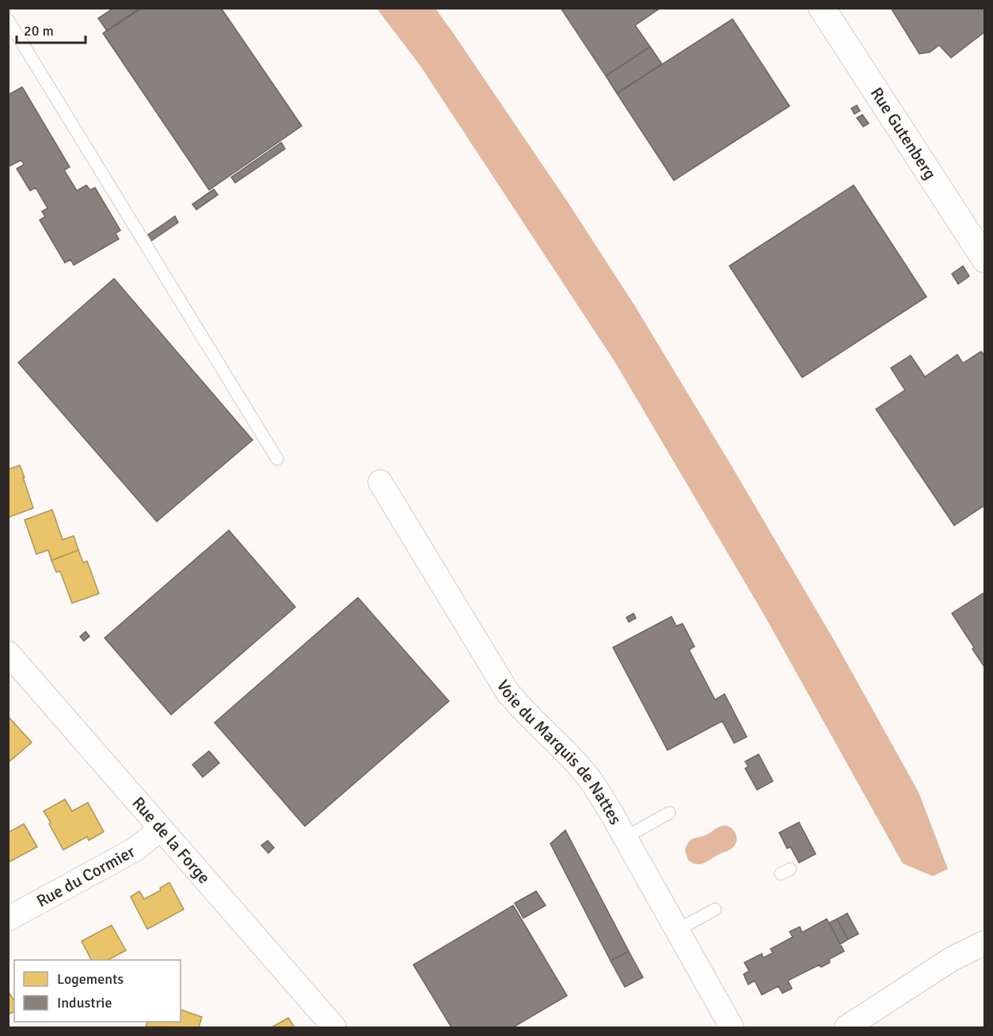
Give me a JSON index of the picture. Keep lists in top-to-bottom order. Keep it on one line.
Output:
{"streets":{"street":["Rue Gutenberg","Voie du Marquis de Nattes","Rue de la Forge","Rue du Cormier"]},"crossings":[["Rue de la Forge","Rue du Cormier"]],"legend":["Logements","Industrie"],"scale_bar":"20 m"}
